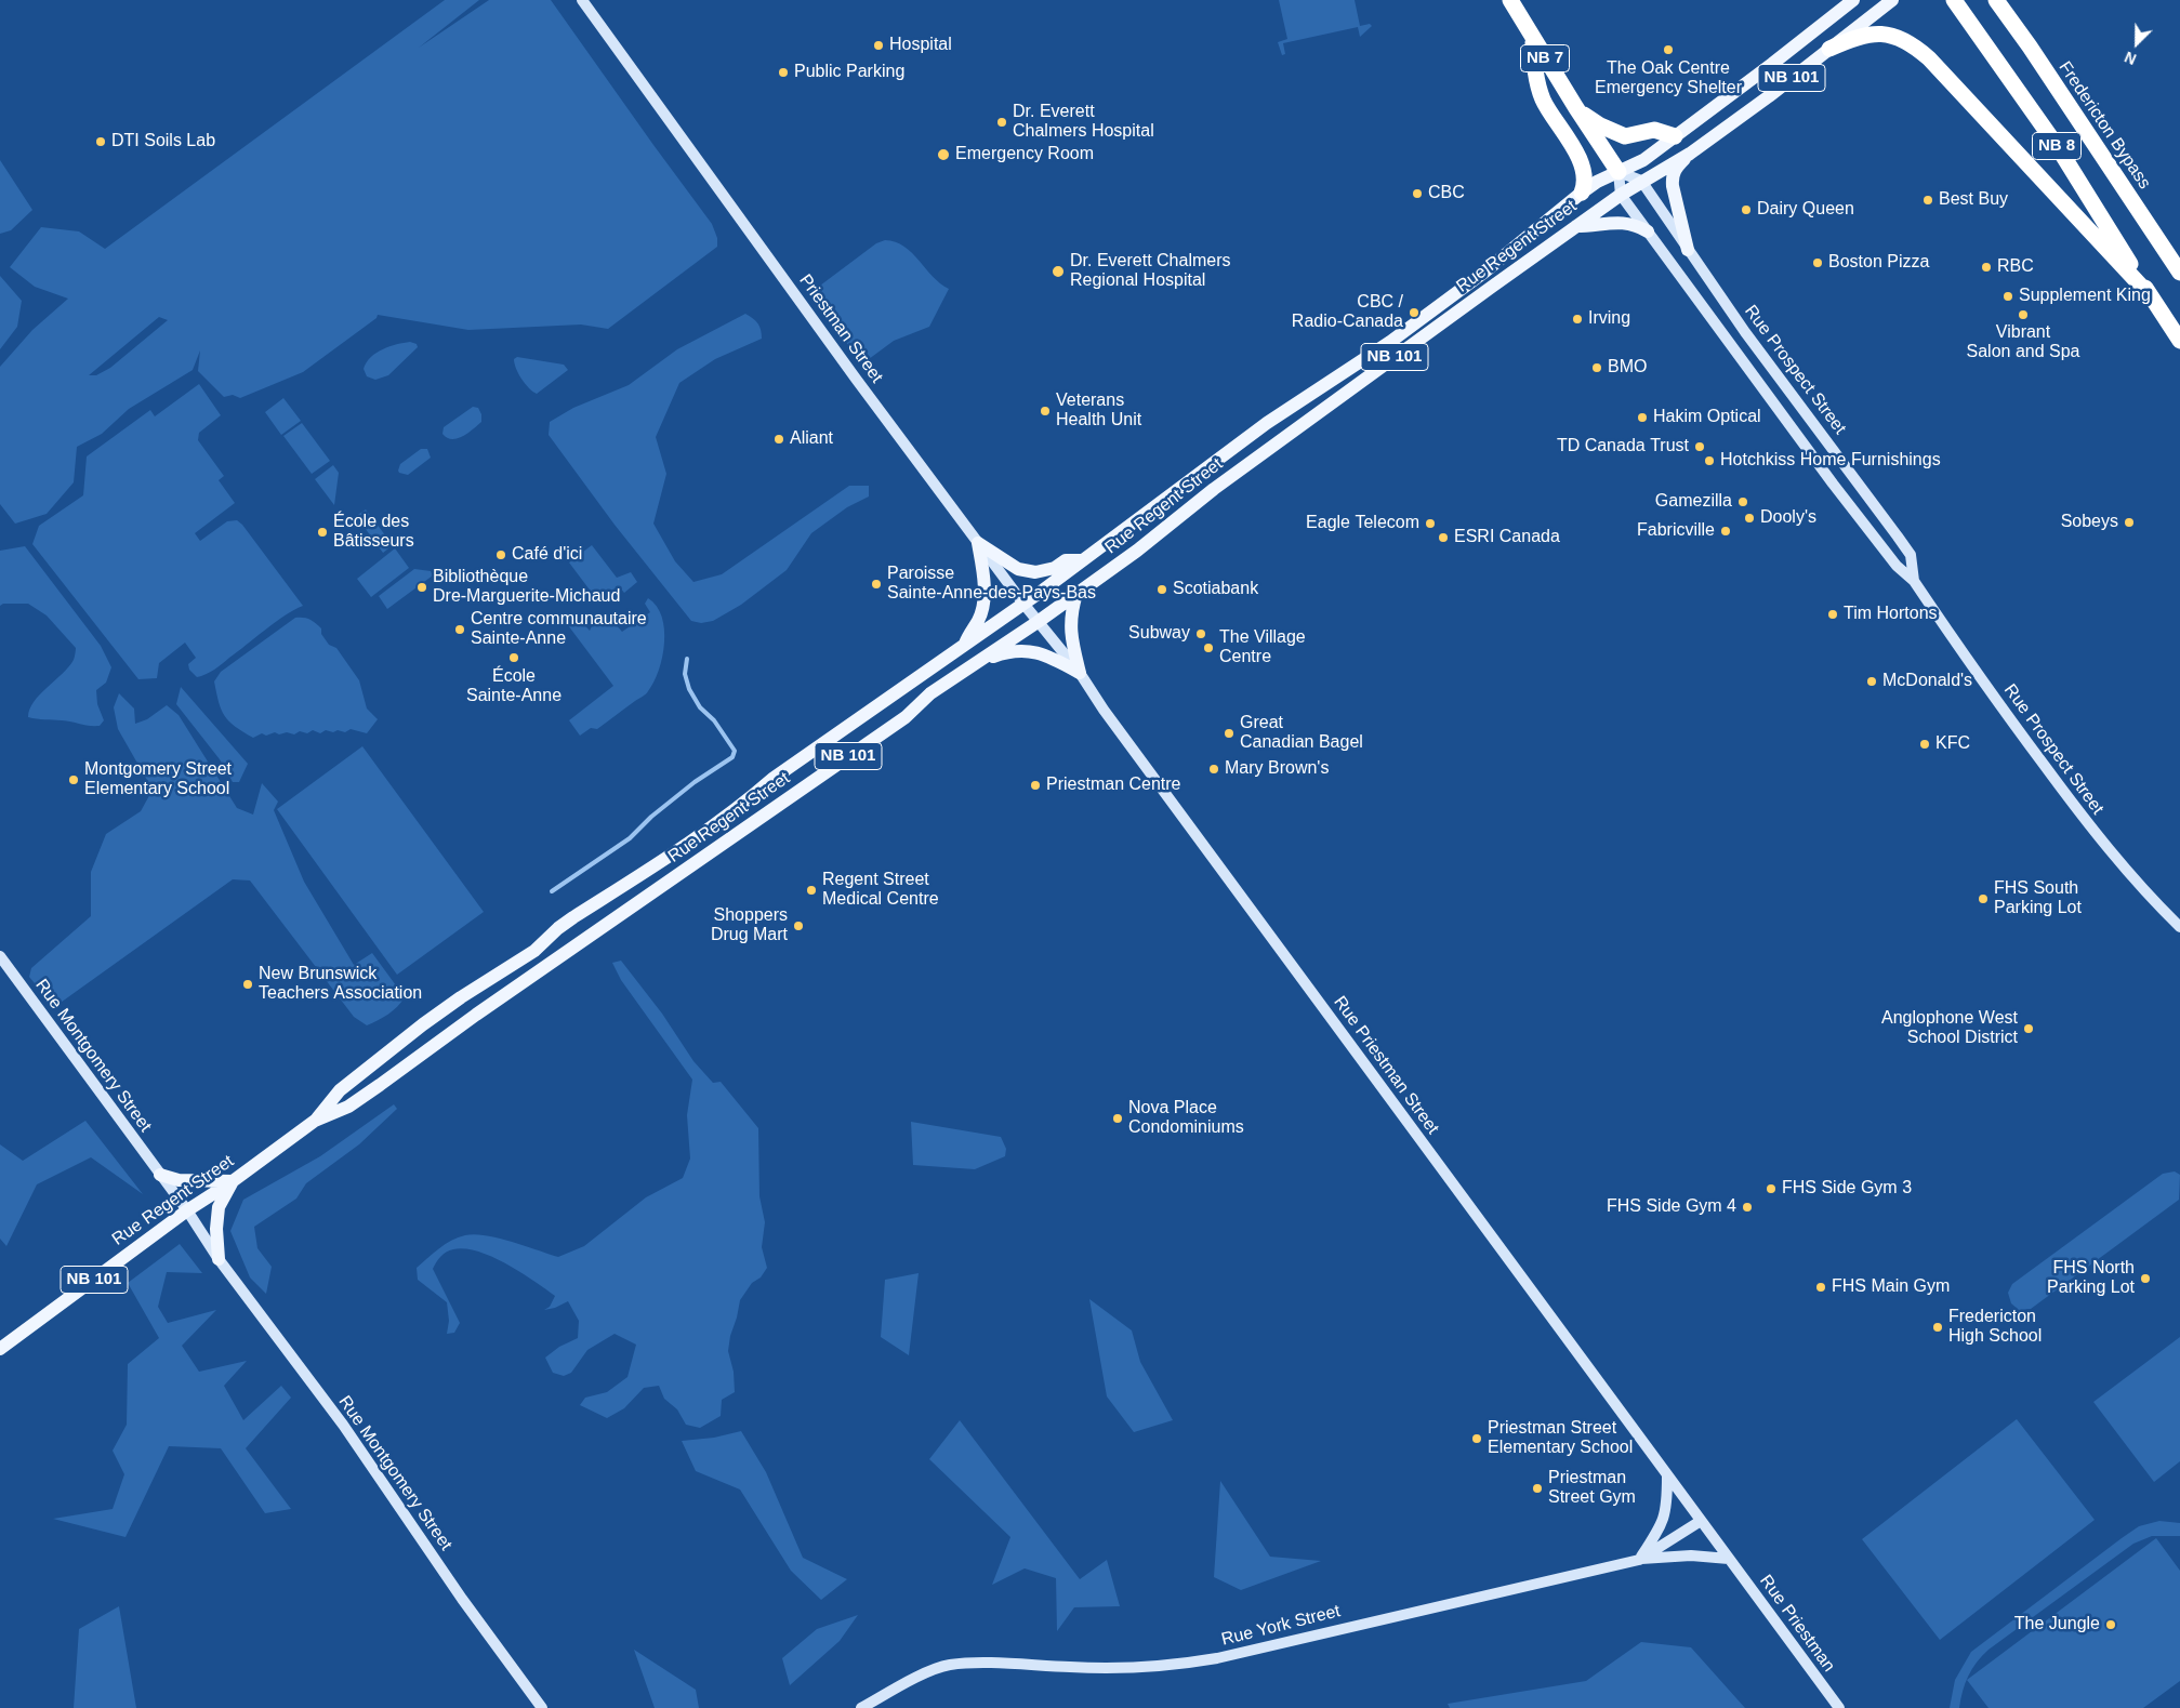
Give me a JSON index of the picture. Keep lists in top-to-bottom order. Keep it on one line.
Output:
{"streets":{"highway":["NB 7","Fredericton Bypass","NB 8"],"main road":["NB 101","Rue Regent Street"],"street":["Priestman Street","Rue Prospect Street","Rue Montgomery Street","Rue Priestman Street","Rue Priestman","Rue York Street"]},"crossings":[["NB 7","Rue Regent Street"],["Rue Regent Street","Priestman Street"],["Rue Regent Street","Rue Prospect Street"],["Rue Regent Street","Rue Montgomery Street"],["Priestman Street","Rue Priestman Street"]],"places":["Hospital","The Oak Centre Emergency Shelter","Public Parking","Dr. Everett Chalmers Hospital","DTI Soils Lab","Emergency Room","CBC","Best Buy","Dairy Queen","Boston Pizza","RBC","Dr. Everett Chalmers Regional Hospital","Supplement King","CBC / Radio-Canada","Vibrant Salon and Spa","Irving","BMO","Veterans Health Unit","Hakim Optical","Aliant","TD Canada Trust","Hotchkiss Home Furnishings","Gamezilla","Dooly's","Sobeys","Eagle Telecom","Fabricville","École des Bâtisseurs","ESRI Canada","Café d'ici","Paroisse Sainte-Anne-des-Pays-Bas","Bibliothèque Dre-Marguerite-Michaud","Scotiabank","Tim Hortons","Centre communautaire Sainte-Anne","Subway","The Village Centre","École Sainte-Anne","McDonald's","Great Canadian Bagel","KFC","Mary Brown's","Montgomery Street Elementary School","Priestman Centre","Regent Street Medical Centre","FHS South Parking Lot","Shoppers Drug Mart","New Brunswick Teachers Association","Anglophone West School District","Nova Place Condominiums","FHS Side Gym 3","FHS Side Gym 4","FHS North Parking Lot","FHS Main Gym","Fredericton High School","Priestman Street Elementary School","Priestman Street Gym","The Jungle"],"north":"bottom left"}
